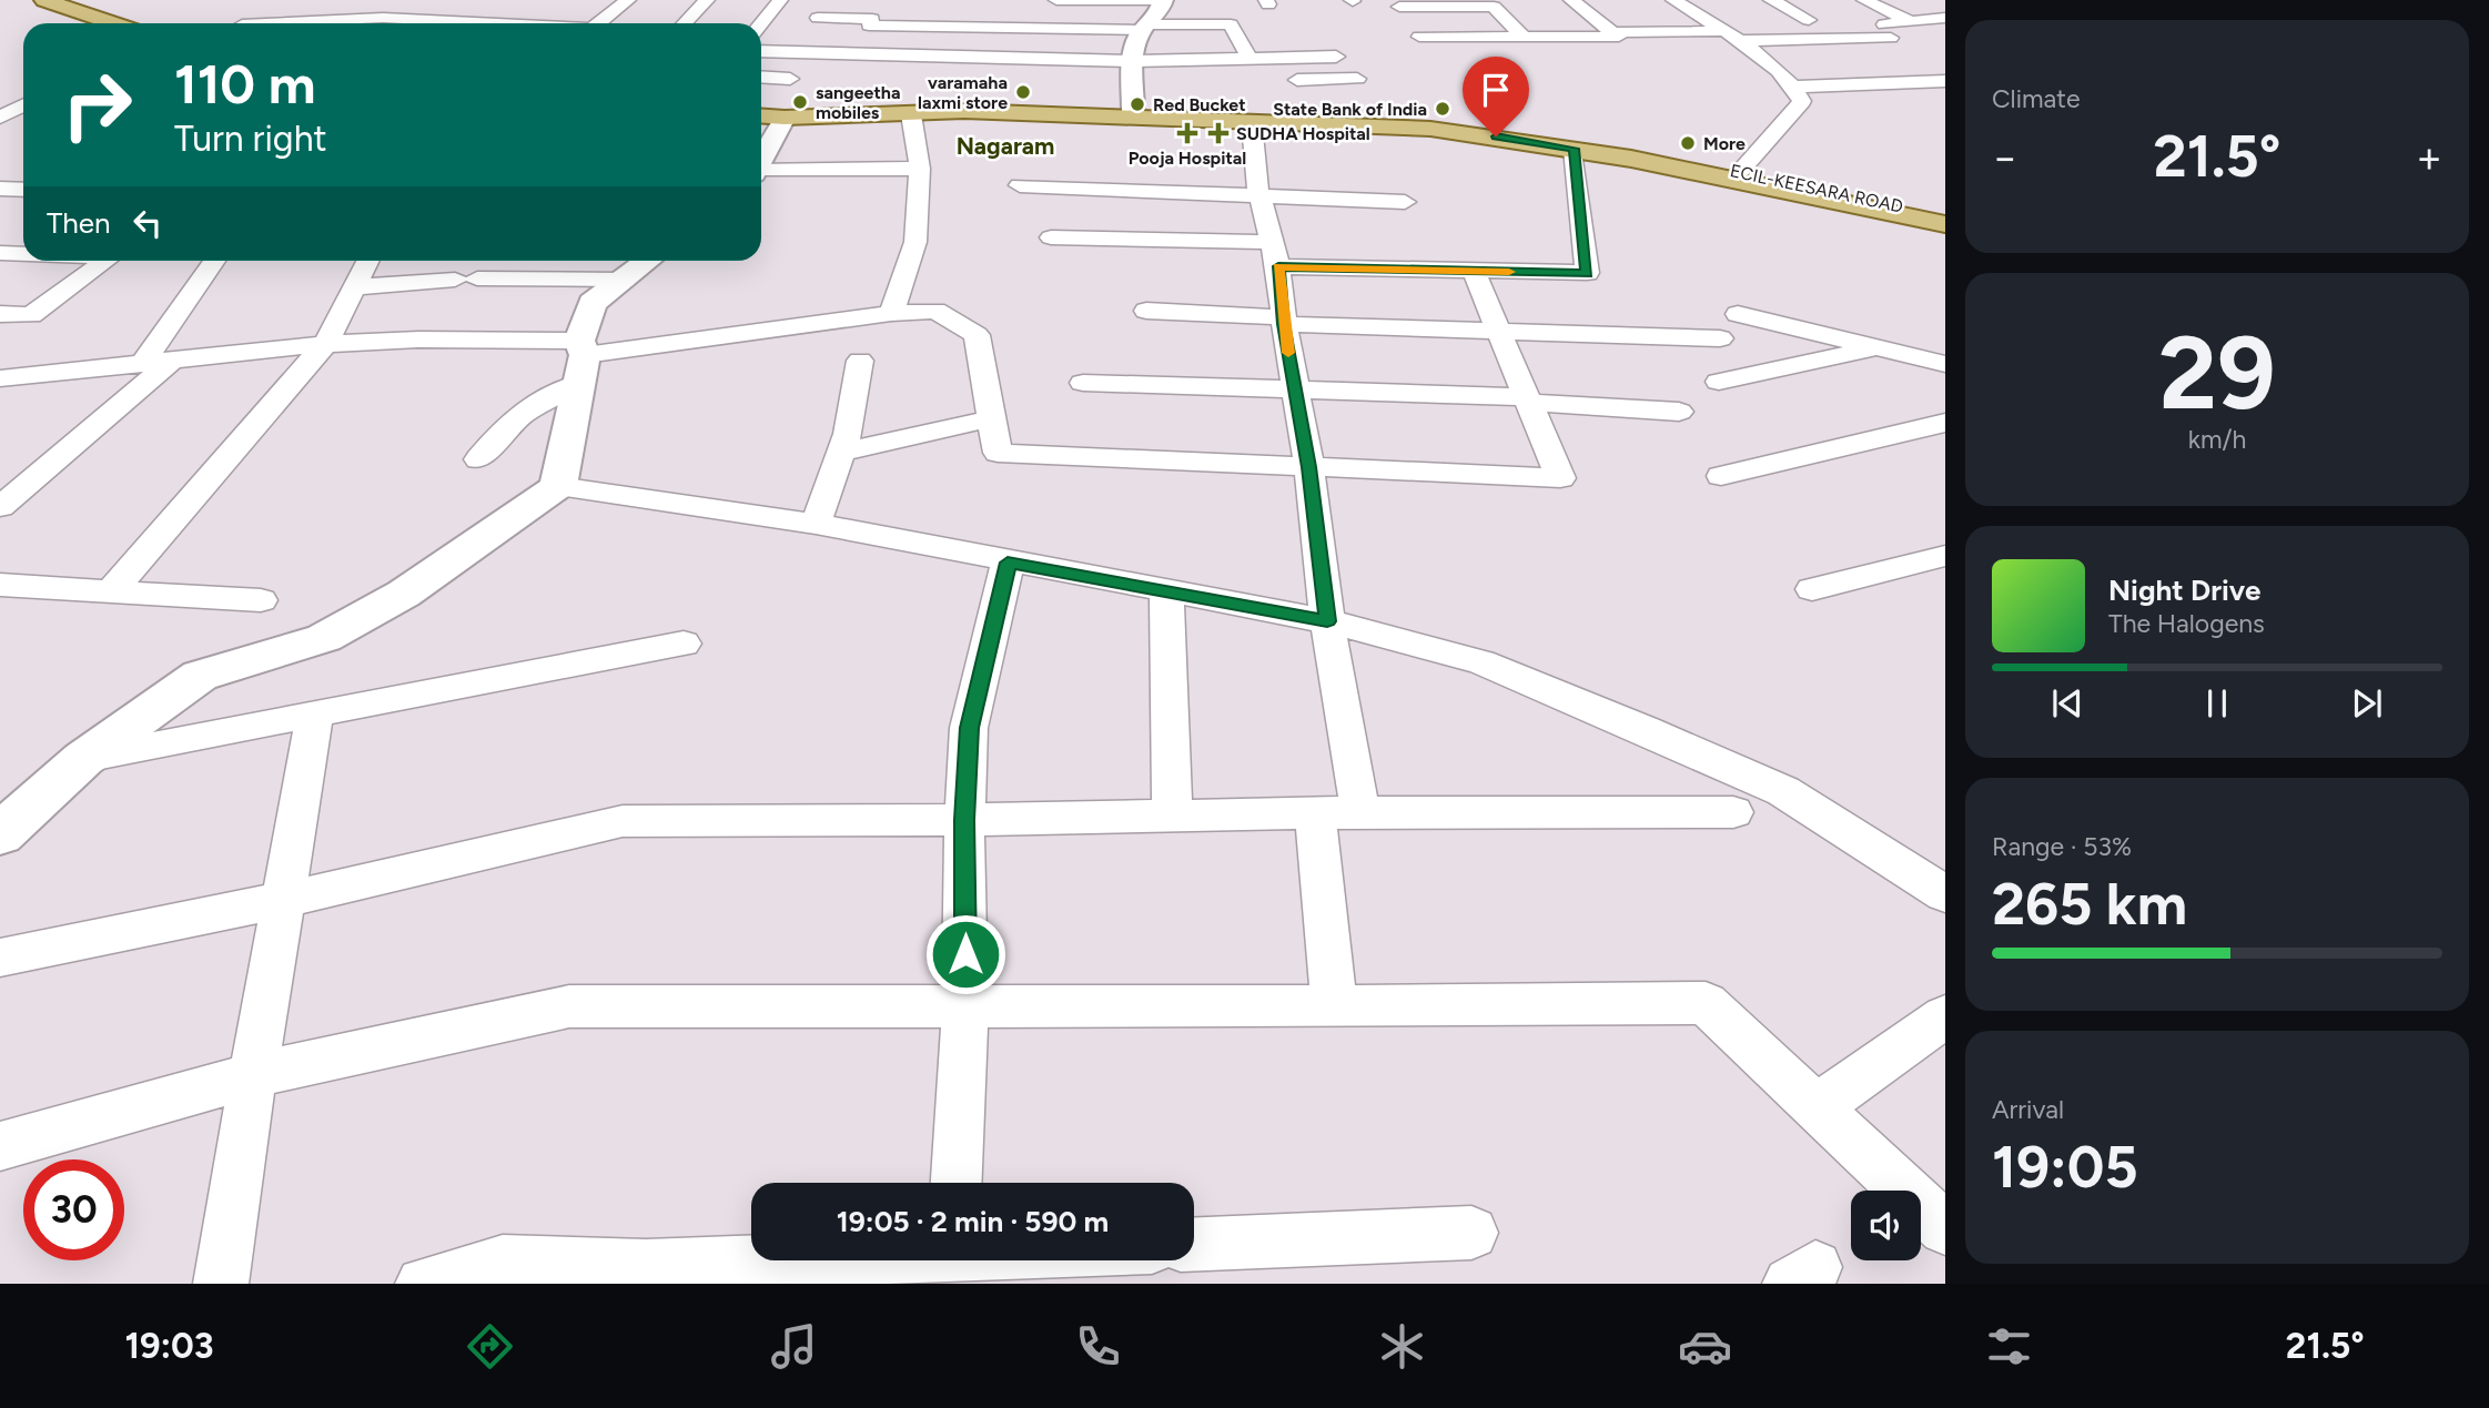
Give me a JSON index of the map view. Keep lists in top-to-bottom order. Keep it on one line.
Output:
{"streets":{"main road":["ECIL-KEESARA ROAD"]},"districts":["Nagaram"],"places":{"other":["varamaha laxmi store","sangeetha mobiles","Red Bucket","State Bank of India","More"],"health":["Pooja Hospital","SUDHA Hospital"]},"page":{"tile":["Climate",["29","km/h"],["Range · 53%","265 km"],["Arrival","19:05"]],"turn":["110 m","Turn right"],"heat":["−","21.5°","+"],"then":"Then","song":["Night Drive","The Halogens"],"limit":"30","trip":"19:05 · 2 min · 590 m","tabs":["19:03","21.5°"]}}
